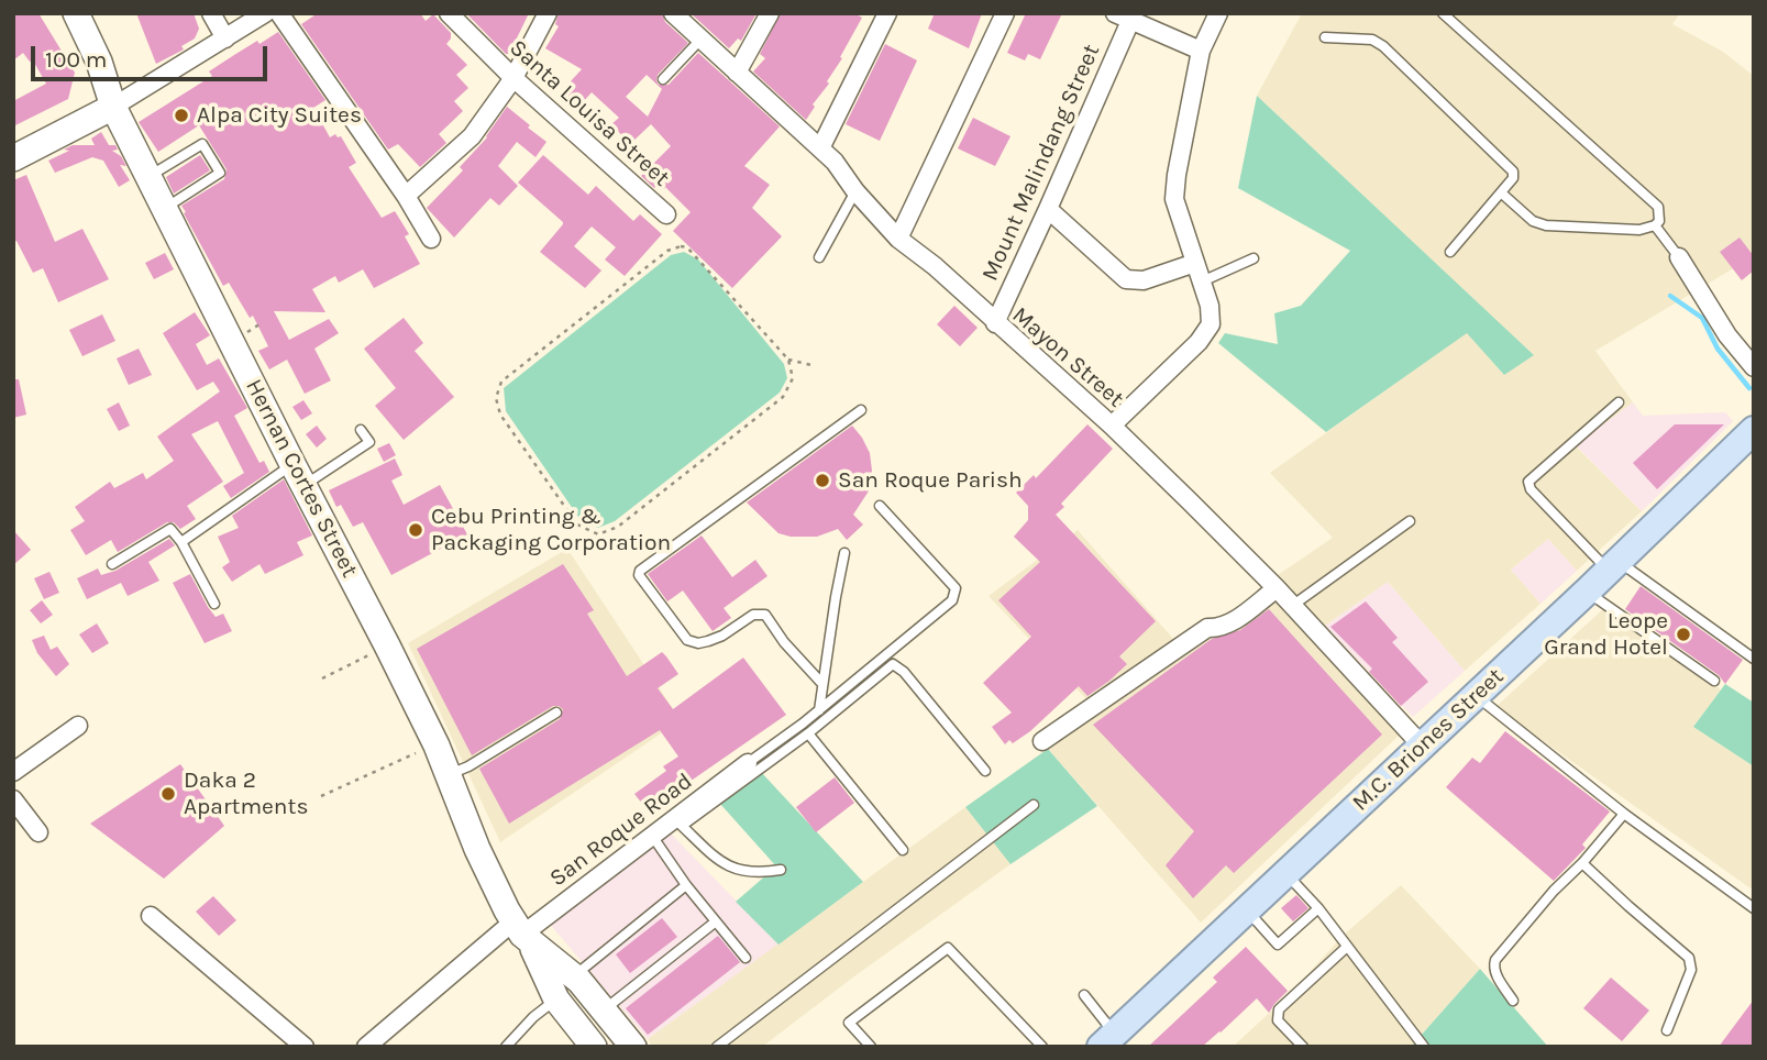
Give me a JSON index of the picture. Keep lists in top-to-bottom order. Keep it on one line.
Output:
{"streets":{"main road":["Hernan Cortes Street","M.C. Briones Street"],"street":["Santa Louisa Street","Mount Malindang Street","Mayon Street","San Roque Road"]},"crossings":[["Mount Malindang Street","Mayon Street"],["Mayon Street","M.C. Briones Street"],["Hernan Cortes Street","San Roque Road"]],"places":["Alpa City Suites","San Roque Parish","Cebu Printing & Packaging Corporation","Leope Grand Hotel","Daka 2 Apartments"],"scale_bar":"100 m"}
